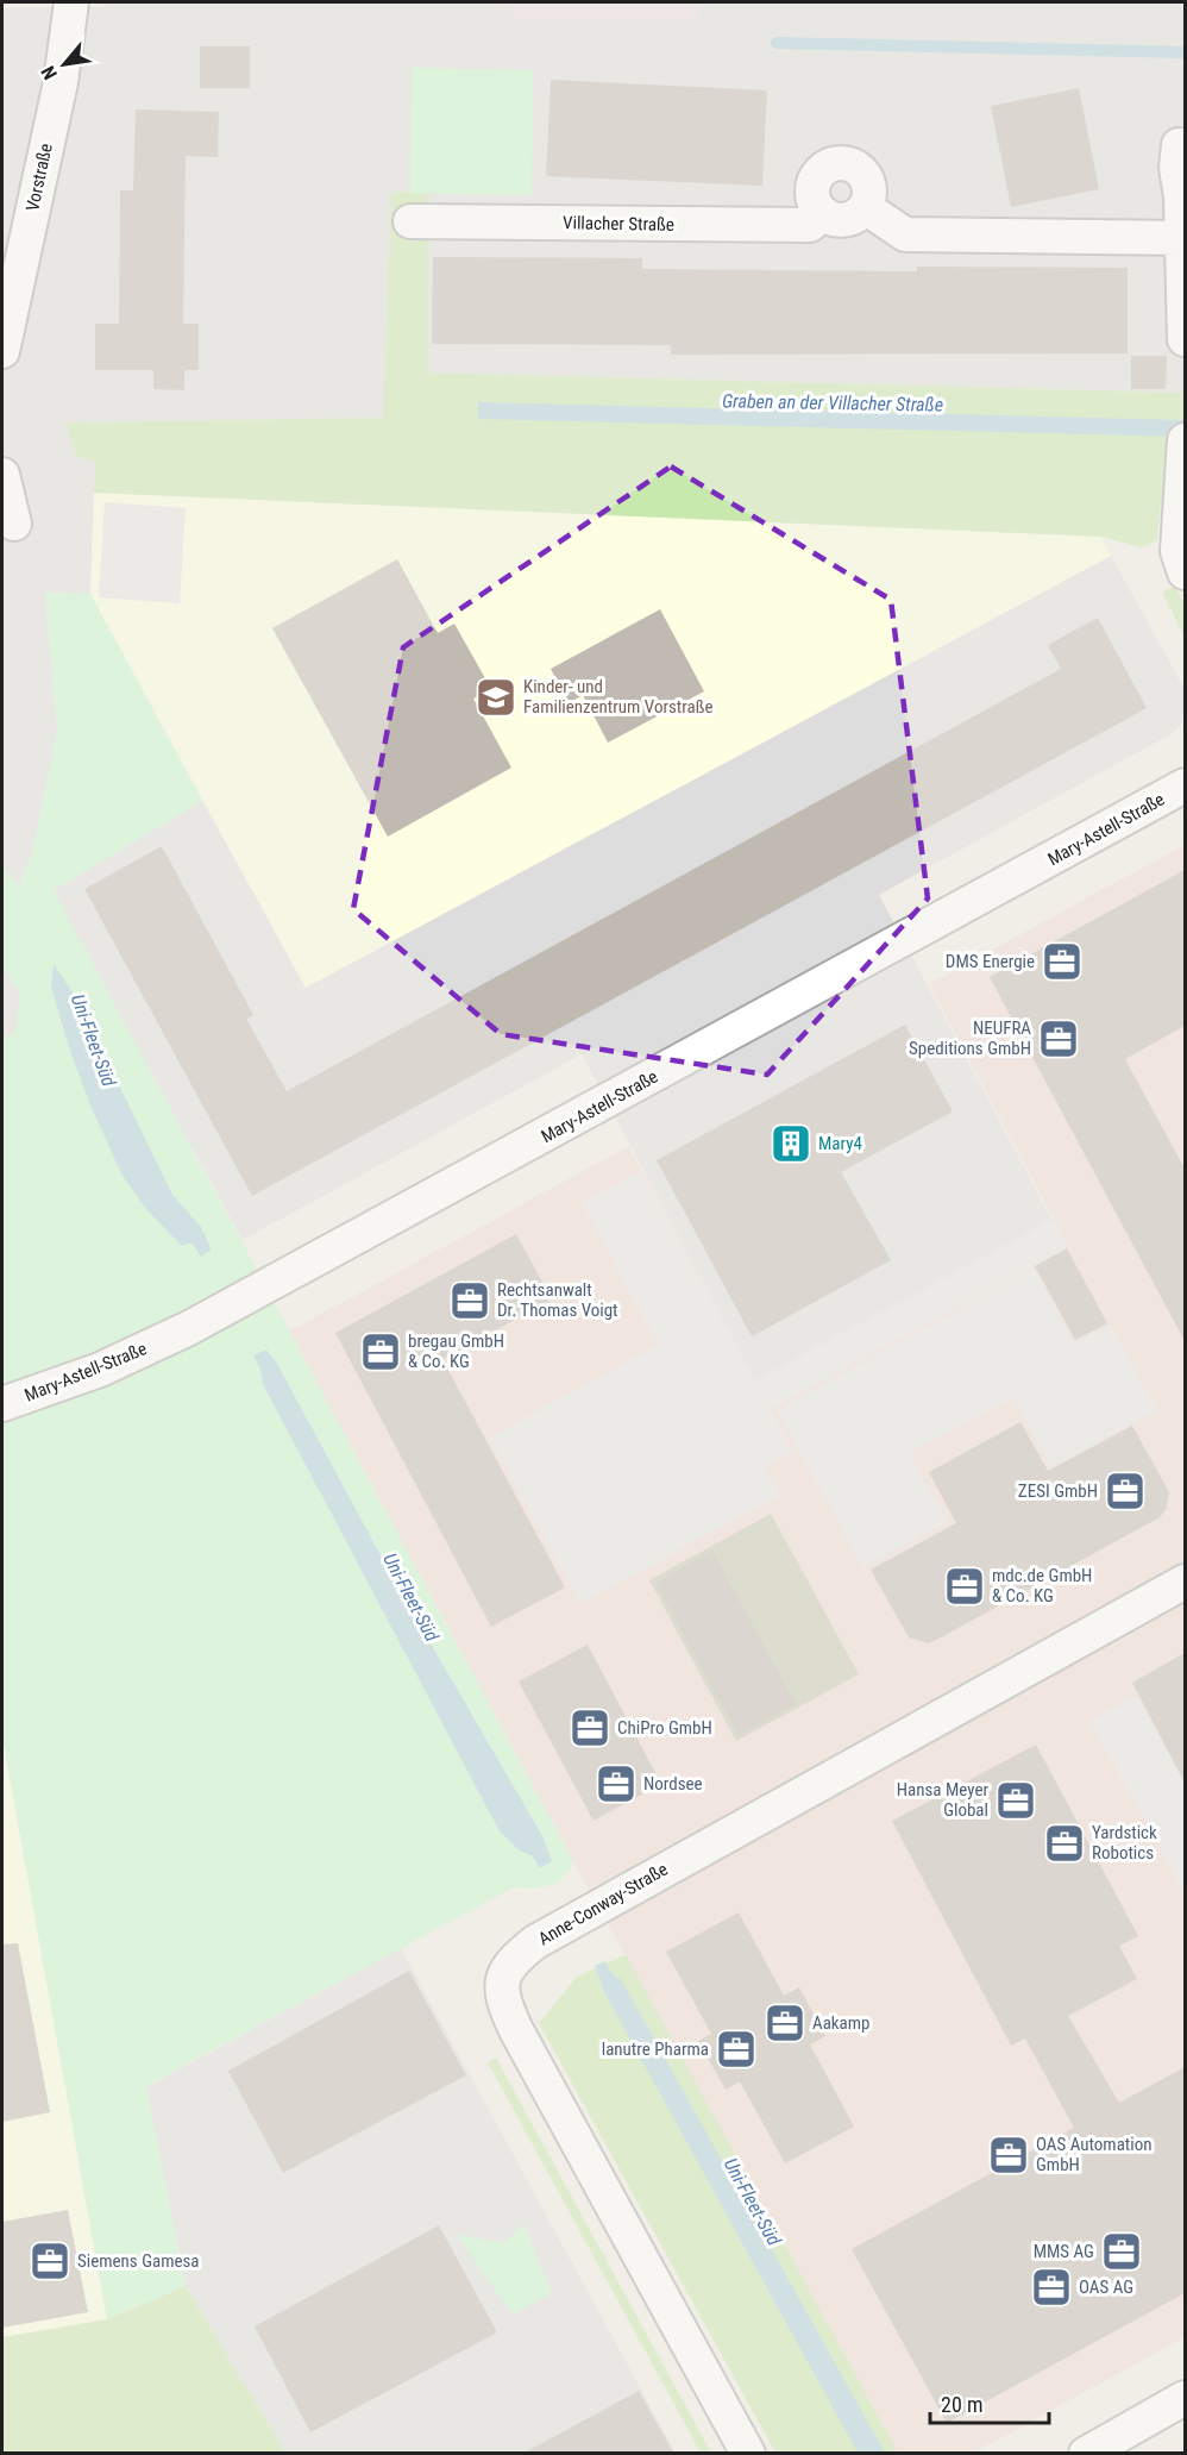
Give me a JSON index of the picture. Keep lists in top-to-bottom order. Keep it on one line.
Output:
{"streets":{"street":["Vorstraße","Villacher Straße","Mary-Astell-Straße","Anne-Conway-Straße"]},"water":["Graben an der Villacher Straße","Uni-Fleet-Süd"],"places":{"school or university":["Kinder- und Familienzentrum Vorstraße"],"office":["DMS Energie","NEUFRA Speditions GmbH","Rechtsanwalt Dr. Thomas Voigt","bregau GmbH & Co. KG","ZESI GmbH","mdc.de GmbH & Co. KG","ChiPro GmbH","Nordsee","Hansa Meyer Global","Yardstick Robotics","Aakamp","lanutre Pharma","OAS Automation GmbH","MMS AG","Siemens Gamesa","OAS AG"],"building":["Mary4"]},"scale_bar":"20 m","north":"bottom left"}
